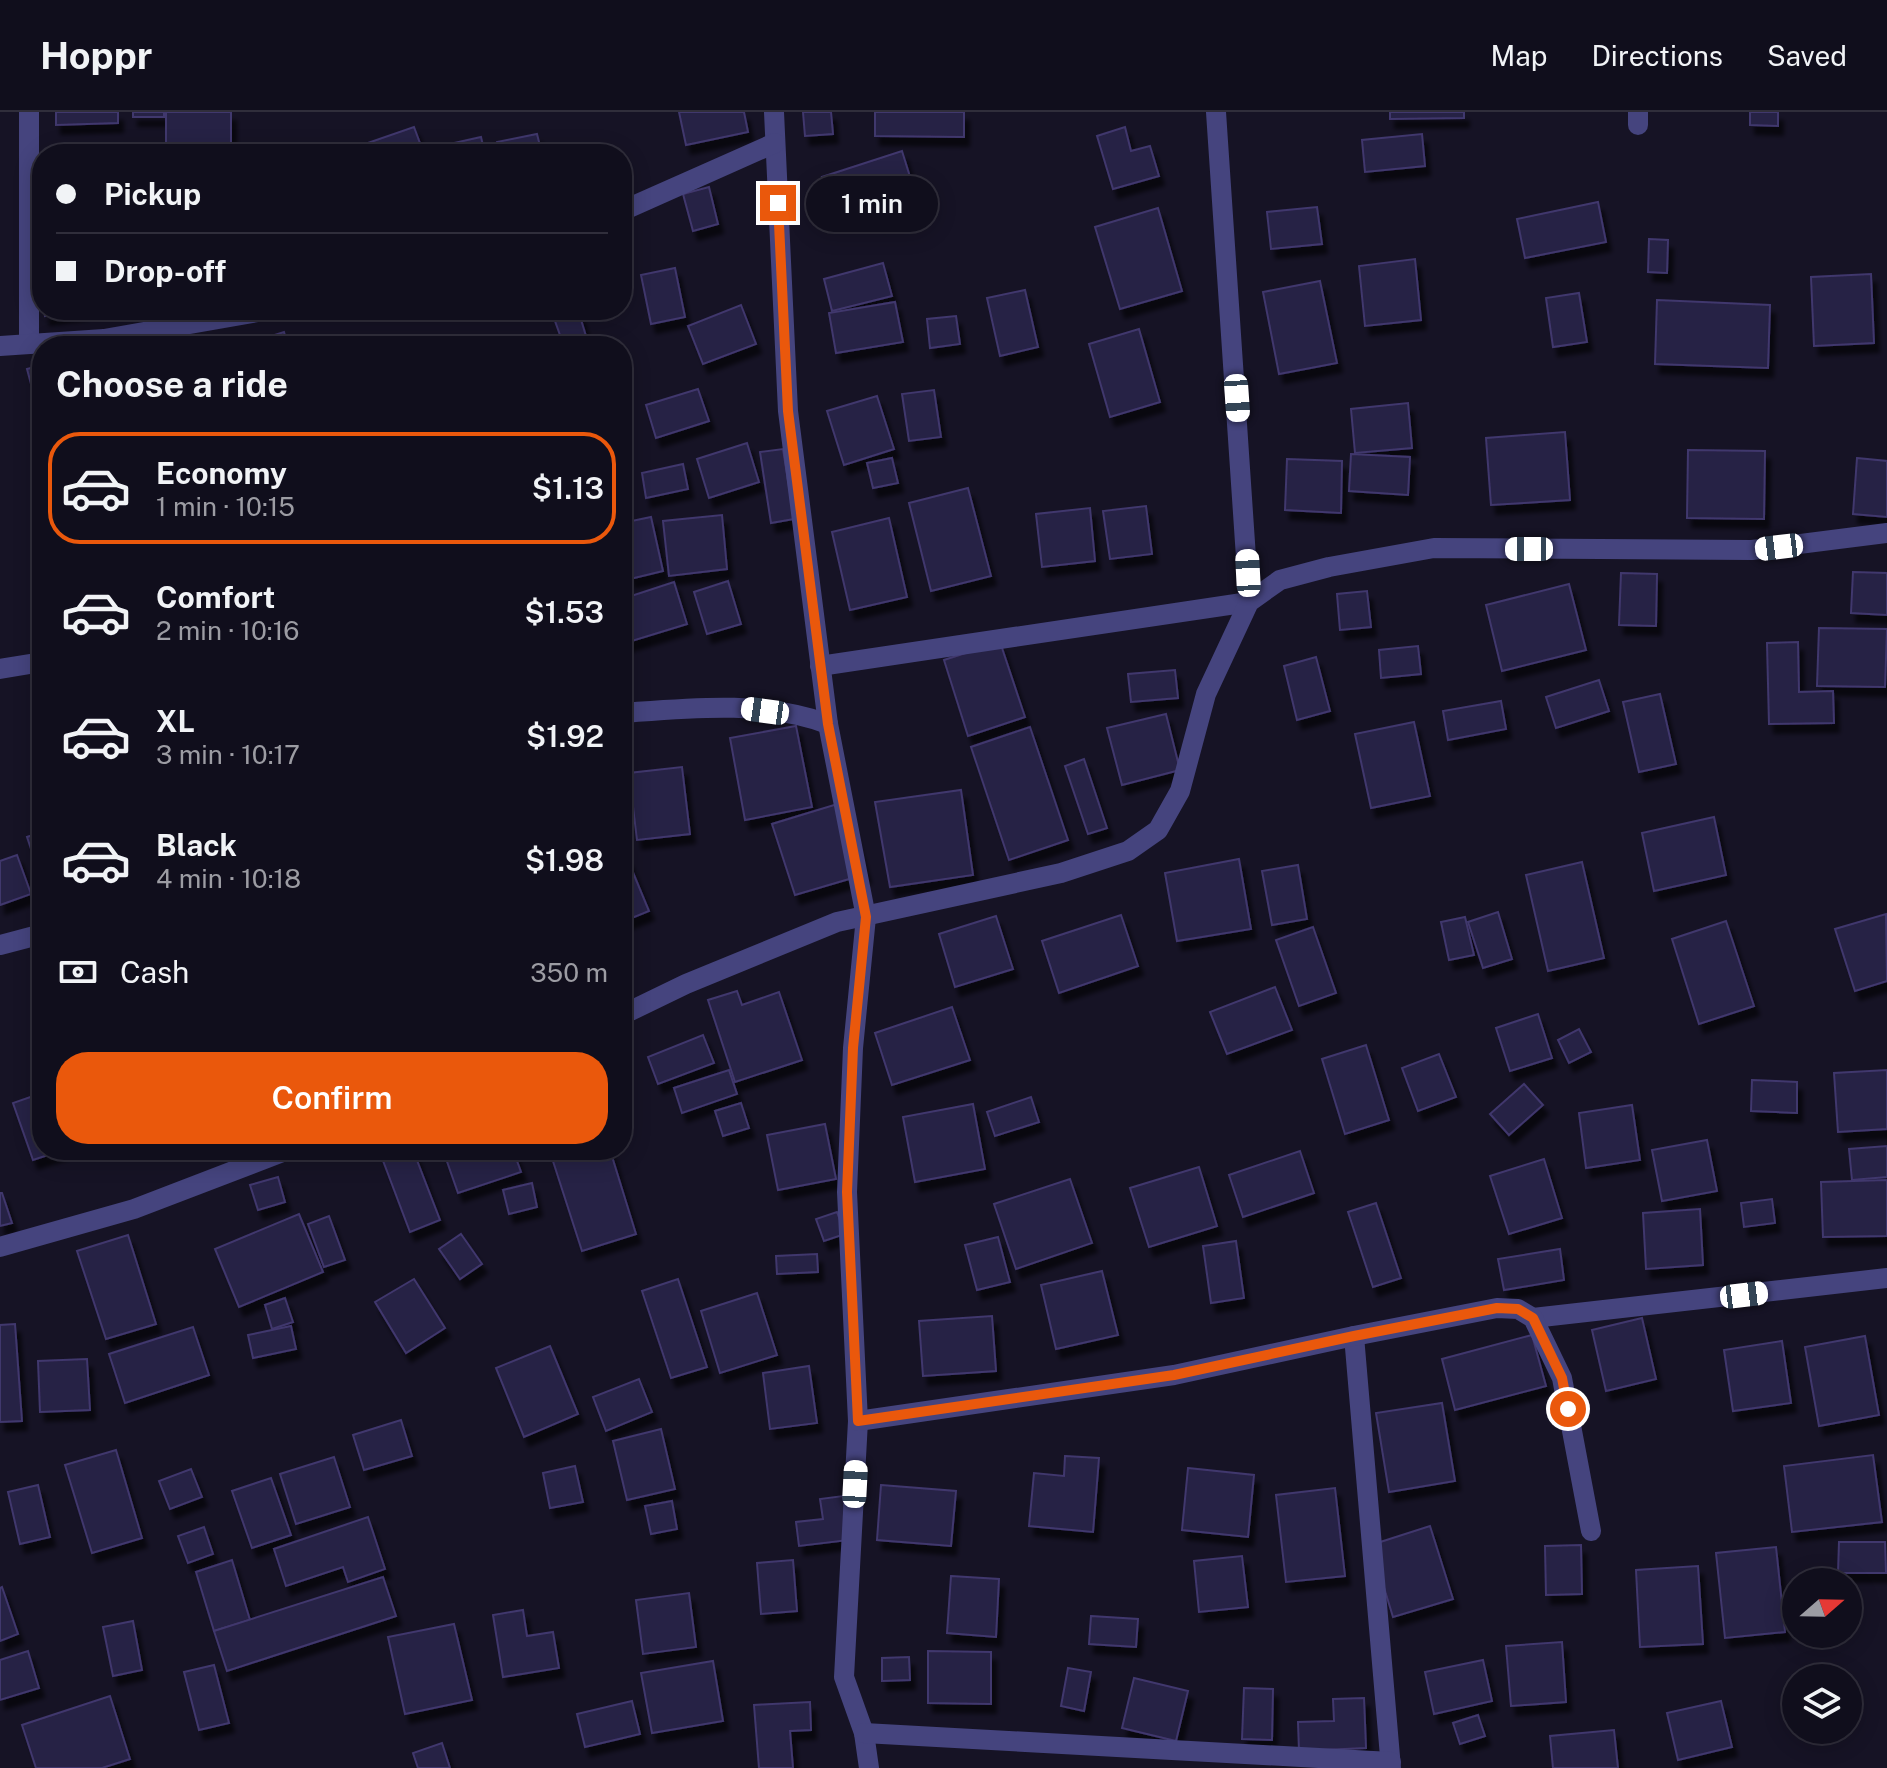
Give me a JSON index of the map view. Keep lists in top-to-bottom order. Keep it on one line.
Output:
{"north":"right","page":{"header":"Hoppr","nav":["Map","Directions","Saved"],"banner":["Pickup","Drop-off"],"bubble":"1 min","heading":"Choose a ride","list":[{"name":"Economy","note":"1 min · 10:15","value":"$1.13"},{"name":"Comfort","note":"2 min · 10:16","value":"$1.53"},{"name":"XL","note":"3 min · 10:17","value":"$1.92"},{"name":"Black","note":"4 min · 10:18","value":"$1.98"}],"pay":["Cash","350 m"],"buttons":"Confirm"}}
